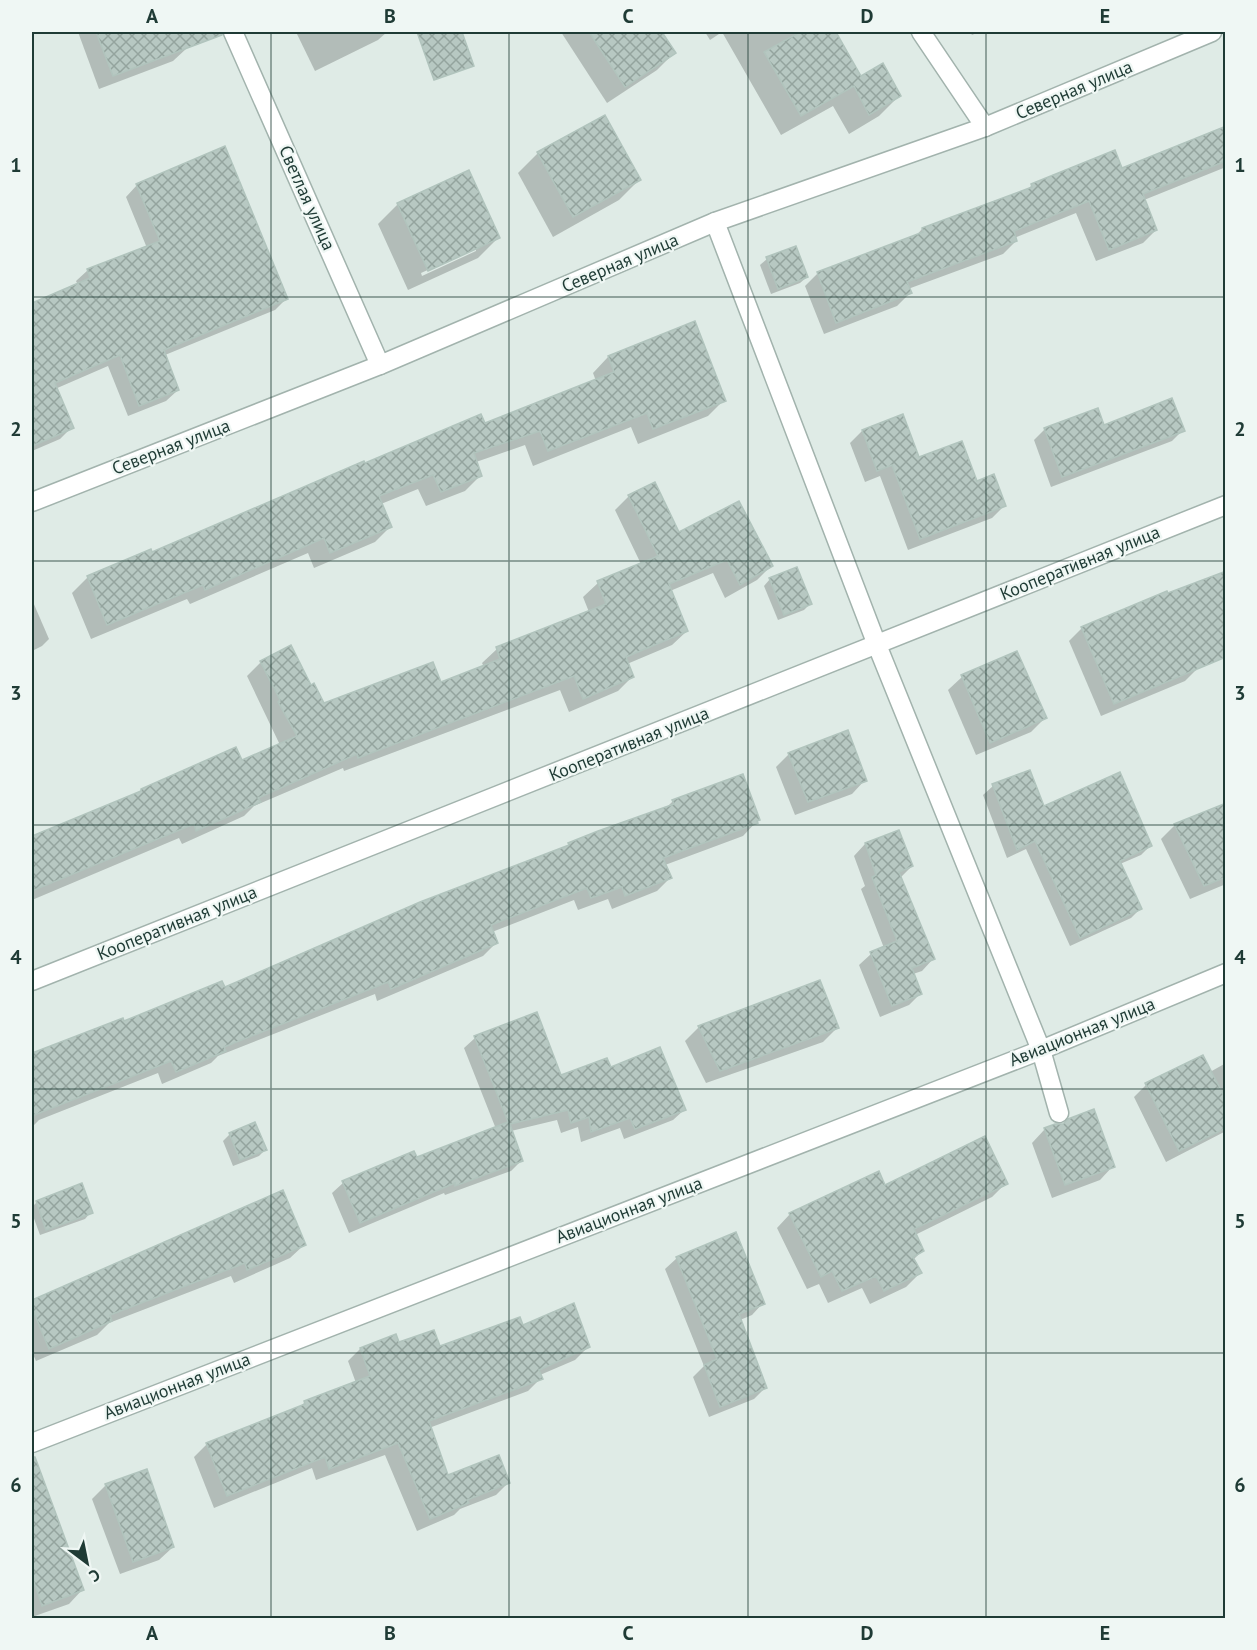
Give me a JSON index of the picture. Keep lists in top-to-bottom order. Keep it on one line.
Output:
{"streets":{"street":["Северная улица","Светлая улица","Кооперативная улица","Авиационная улица"]},"crossings":[["Северная улица","Светлая улица"]],"north":"bottom right","grid":{"columns":["A","B","C","D","E"],"rows":["1","2","3","4","5","6"]}}
